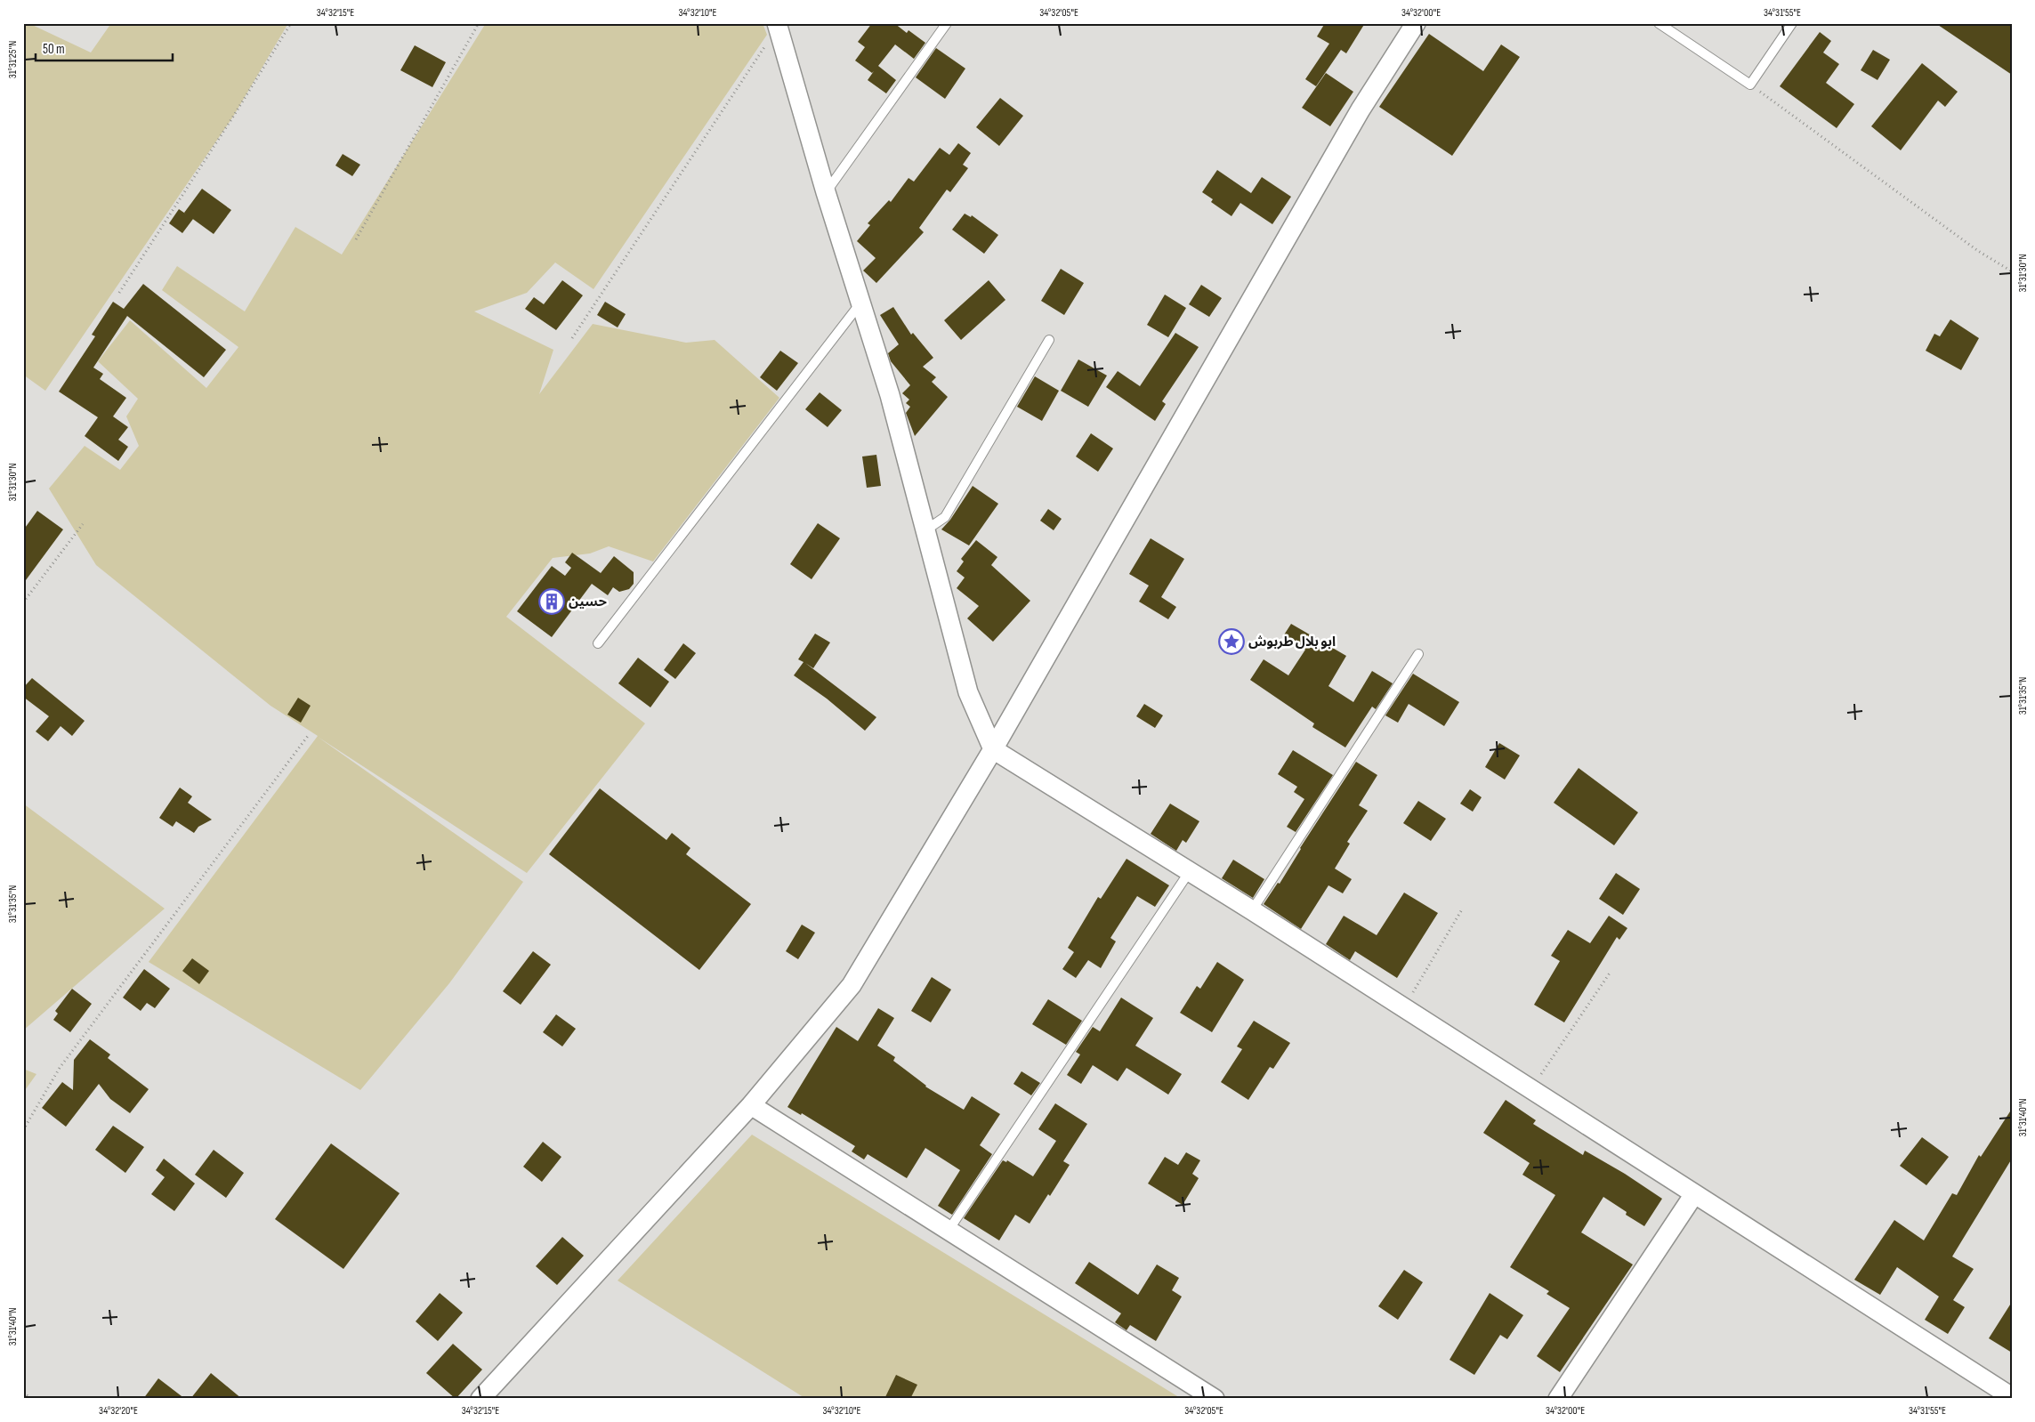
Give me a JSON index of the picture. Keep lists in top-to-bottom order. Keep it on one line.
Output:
{"places":{"building":["حسين"],"place":["ابو بلال طربوش"]},"scale_bar":"50 m","coordinates":["34°32'15\"E","34°32'10\"E","34°32'05\"E","34°32'00\"E","34°31'55\"E","31°31'25\"N","31°31'30\"N","31°31'35\"N","31°31'40\"N","34°32'20\"E"]}
